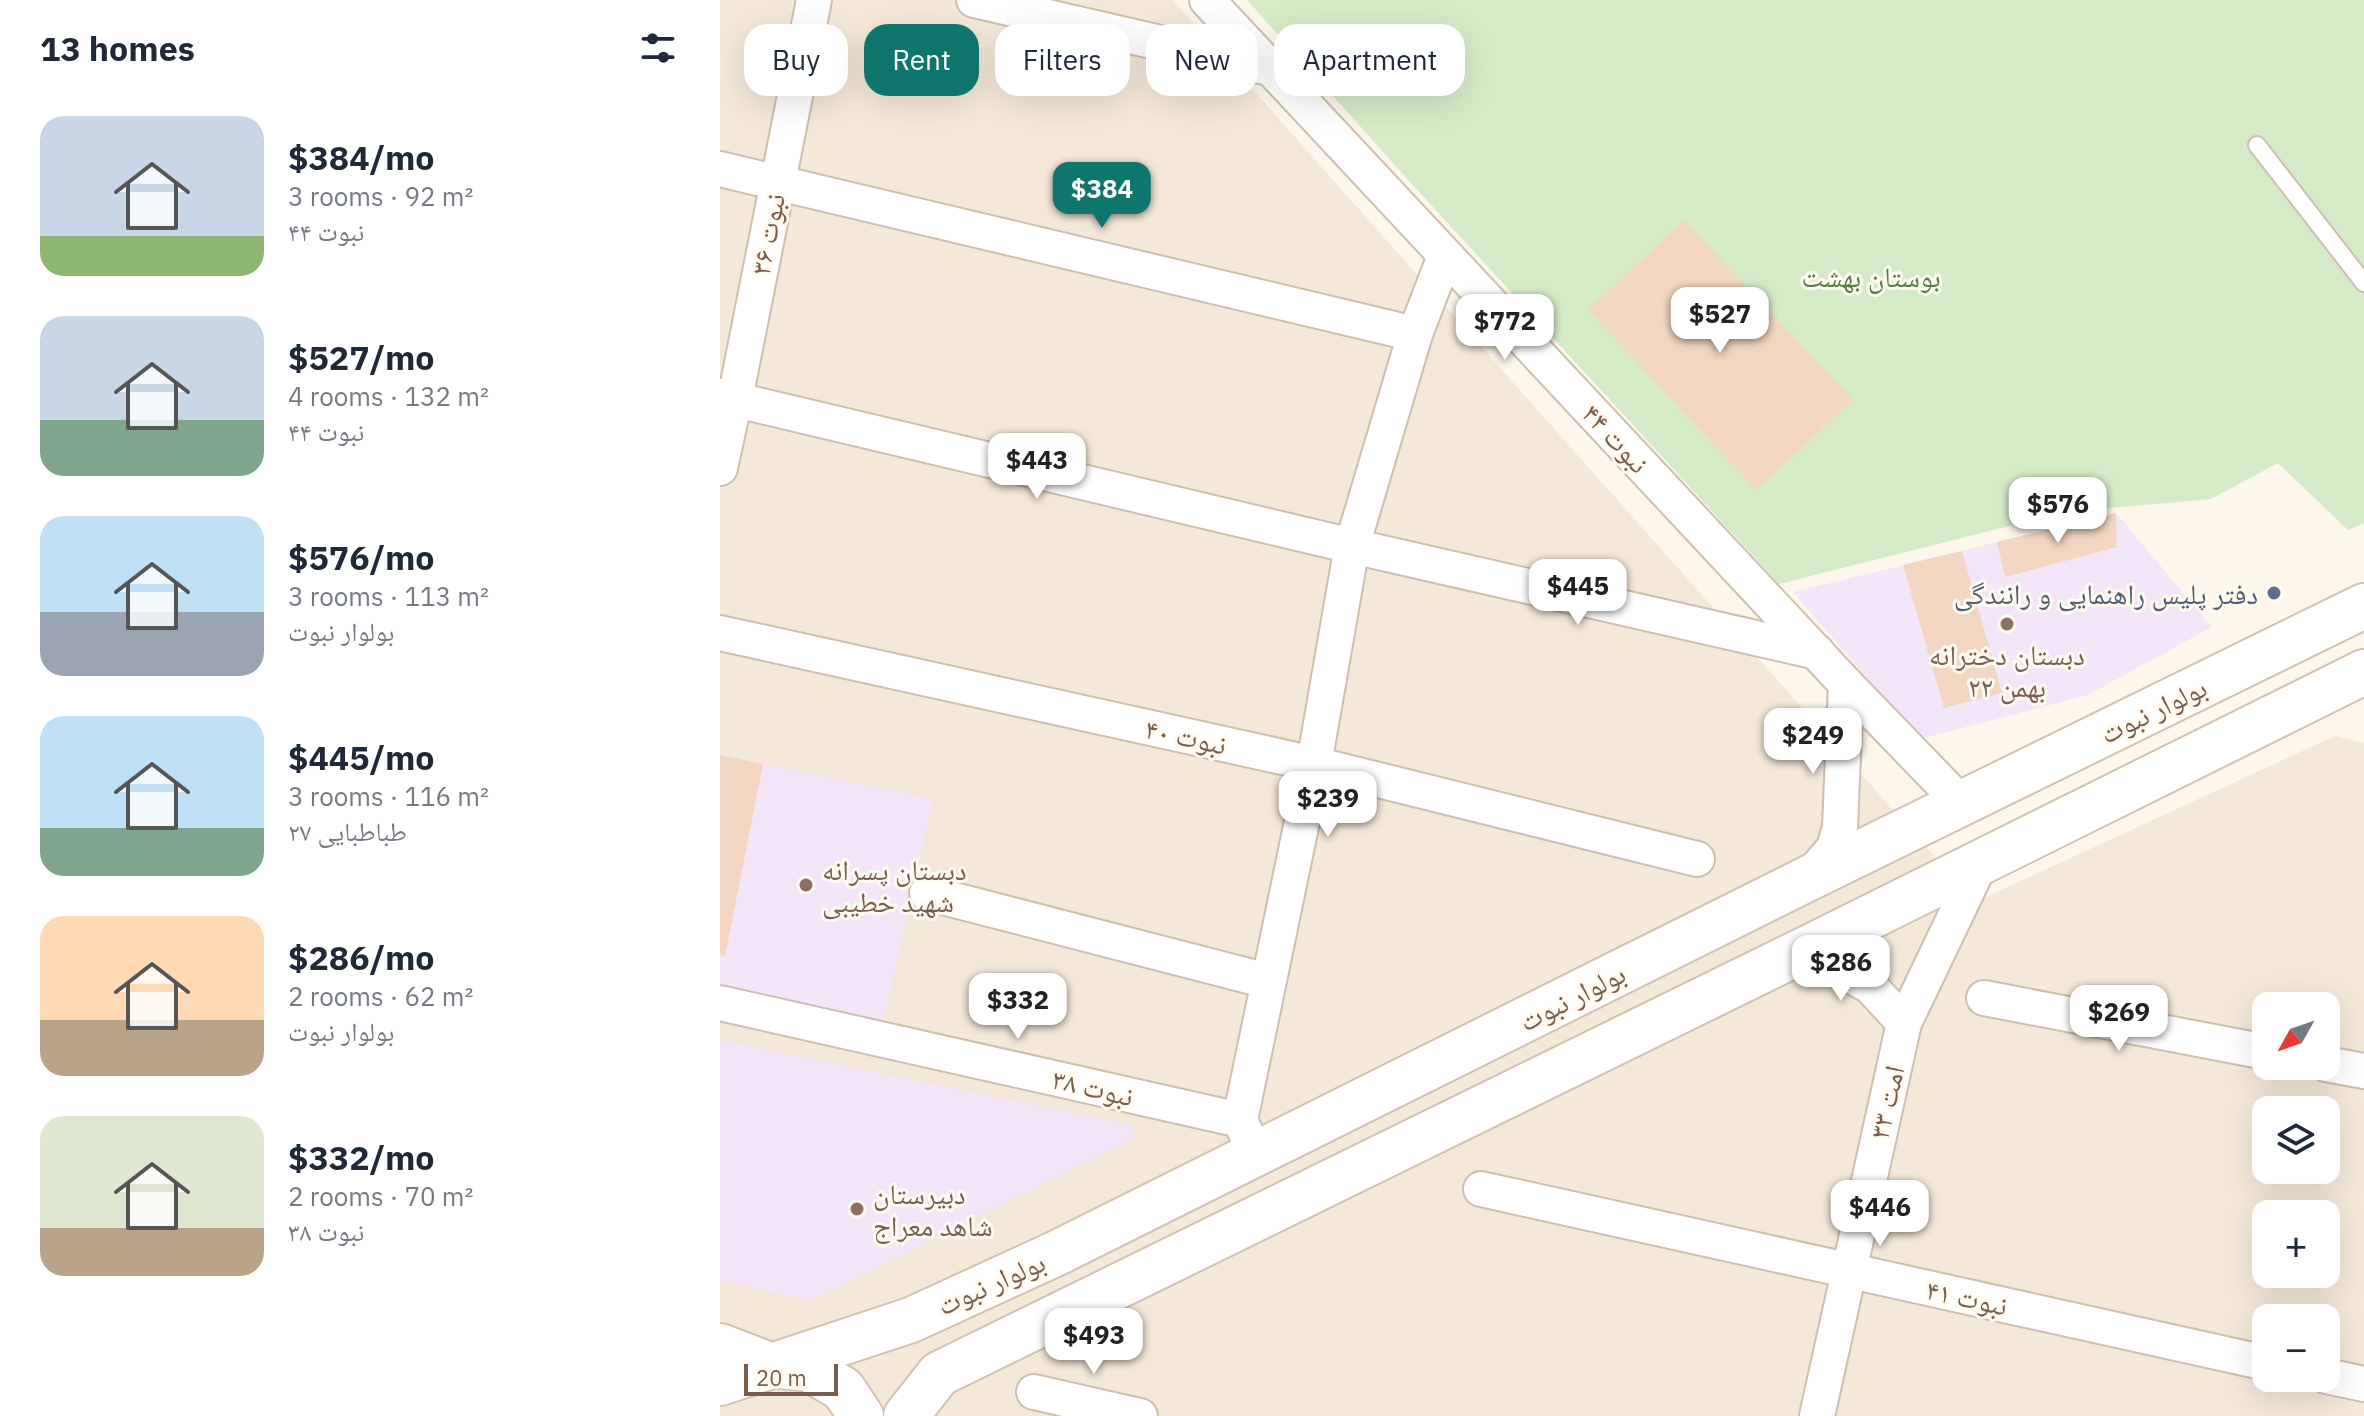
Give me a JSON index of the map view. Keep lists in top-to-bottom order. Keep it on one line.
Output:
{"streets":{"main road":["بولوار نبوت"],"street":["نبوت ۳۶","نبوت ۴۴","نبوت ۴۰","نبوت ۳۸","امت ۳۳","نبوت ۴۱"]},"crossings":[["نبوت ۴۴","بولوار نبوت"],["بولوار نبوت","نبوت ۳۸"],["بولوار نبوت","امت ۳۳"],["امت ۳۳","نبوت ۴۱"]],"parks":["بوستان بهشت"],"places":["دفتر پلیس راهنمایی و رانندگی","دبستان دخترانه ۲۲ بهمن","دبستان پسرانه شهید خطیبی","دبیرستان شاهد معراج"],"scale_bar":"20 m","north":"bottom left","page":{"heading":"13 homes","chip":["Buy","Rent","Filters","New","Apartment"],"list":[{"name":"$384/mo","note":"3 rooms · 92 m² · نبوت ۴۴"},{"name":"$527/mo","note":"4 rooms · 132 m² · نبوت ۴۴"},{"name":"$576/mo","note":"3 rooms · 113 m² · بولوار نبوت"},{"name":"$445/mo","note":"3 rooms · 116 m² · طباطبایی ۲۷"},{"name":"$286/mo","note":"2 rooms · 62 m² · بولوار نبوت"},{"name":"$332/mo","note":"2 rooms · 70 m² · نبوت ۳۸"}],"price":["$384","$527","$772","$443","$576","$445","$249","$239","$286","$332","$269","$446","$493"],"map_buttons":["+","−"],"scale":"20 m"}}
